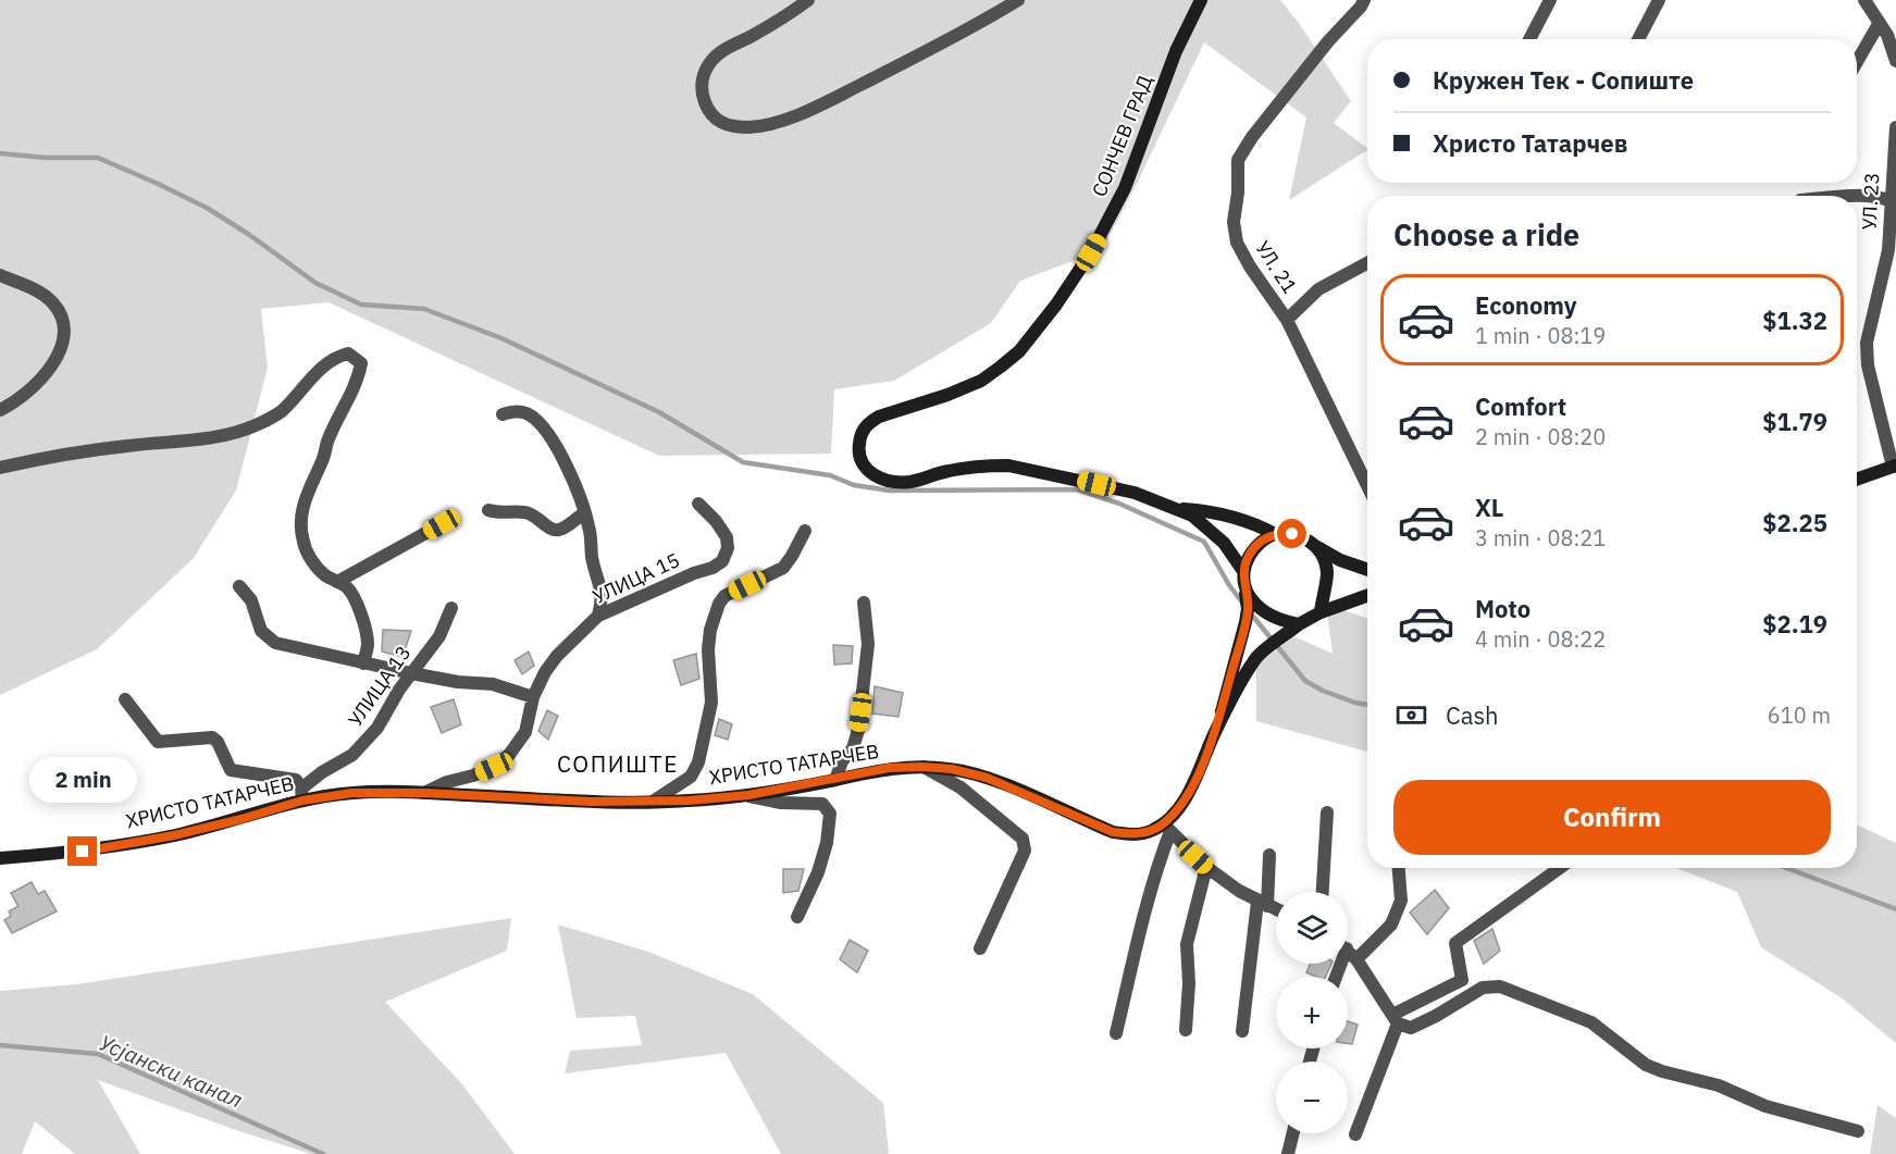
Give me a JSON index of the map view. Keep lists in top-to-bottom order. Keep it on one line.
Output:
{"streets":{"main road":["СОНЧЕВ ГРАД","ХРИСТО ТАТАРЧЕВ"],"street":["УЛ. 23","УЛ. 21","УЛИЦА 15","УЛИЦА 13"]},"crossings":[["УЛИЦА 15","ХРИСТО ТАТАРЧЕВ"],["УЛИЦА 13","ХРИСТО ТАТАРЧЕВ"]],"districts":["СОПИШТЕ"],"water":["Усјански канал"],"page":{"banner":["Кружен Тек - Сопиште","Христо Татарчев"],"heading":"Choose a ride","list":[{"name":"Economy","note":"1 min · 08:19","value":"$1.32"},{"name":"Comfort","note":"2 min · 08:20","value":"$1.79"},{"name":"XL","note":"3 min · 08:21","value":"$2.25"},{"name":"Moto","note":"4 min · 08:22","value":"$2.19"}],"pay":["Cash","610 m"],"bubble":"2 min","buttons":"Confirm","map_buttons":["+","−"]}}
